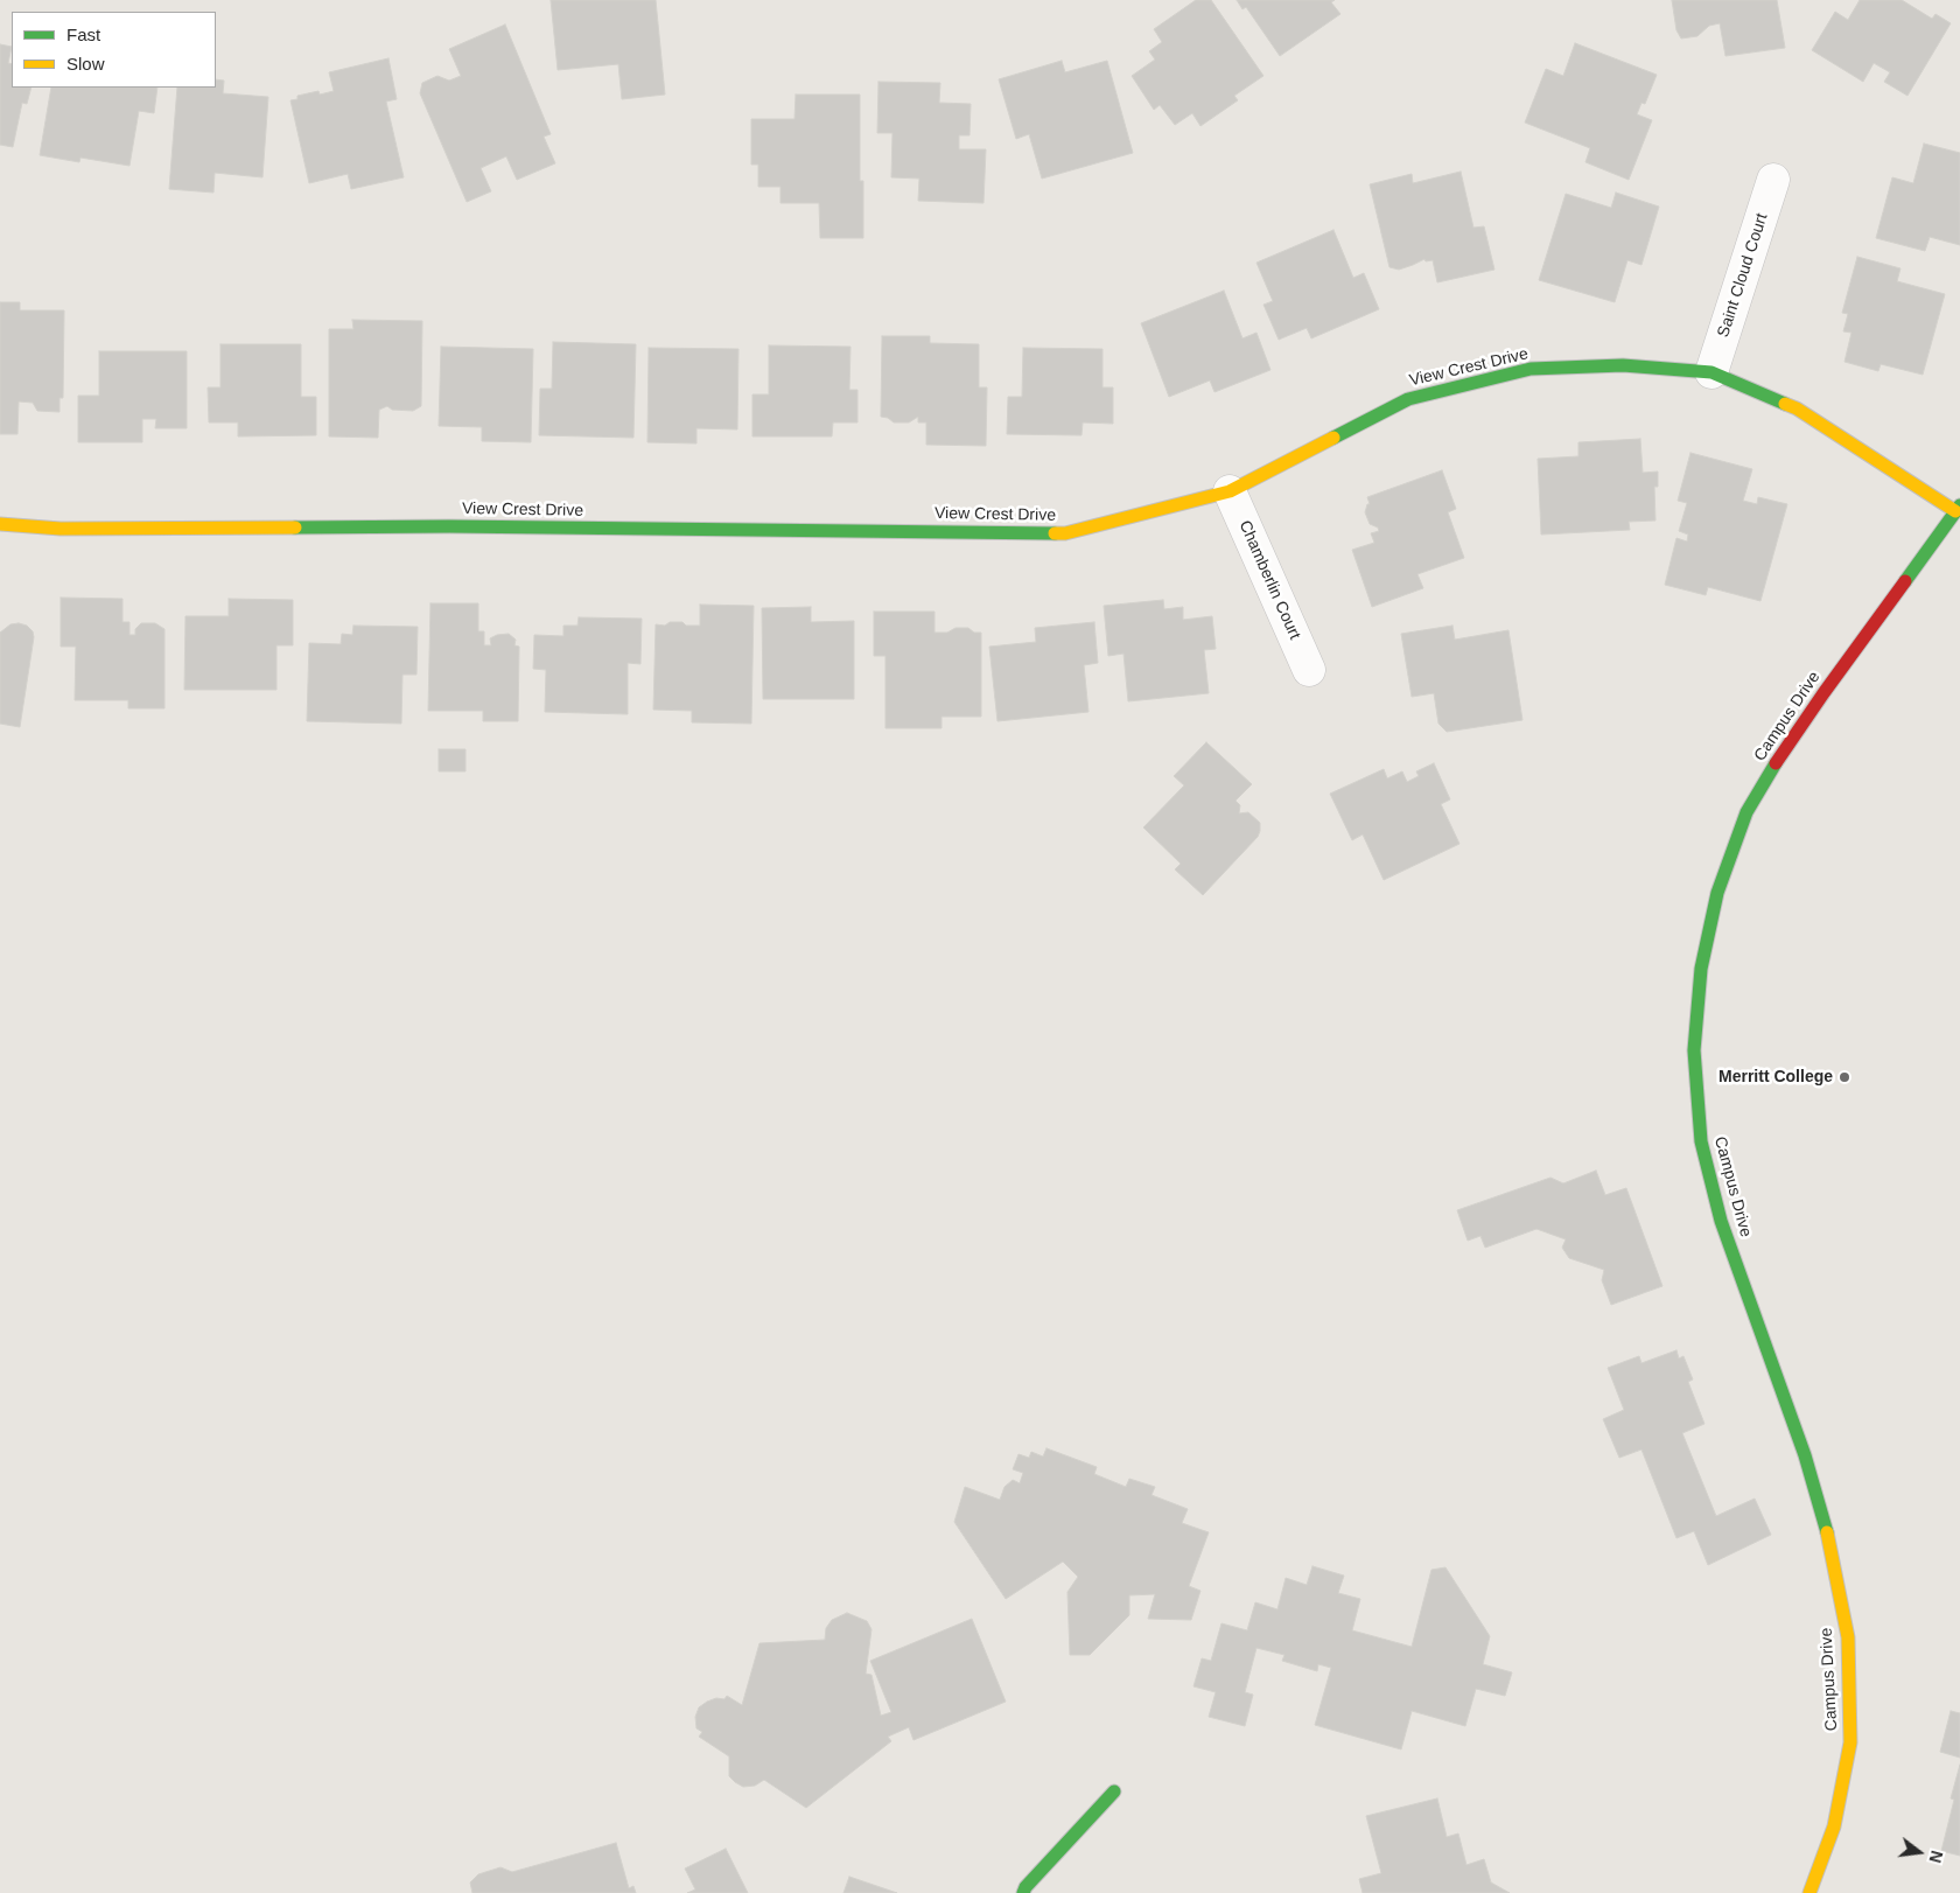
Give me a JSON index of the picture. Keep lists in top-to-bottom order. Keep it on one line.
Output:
{"streets":{"street":["Saint Cloud Court","View Crest Drive","Chamberlin Court","Campus Drive"]},"crossings":[["Saint Cloud Court","View Crest Drive"],["View Crest Drive","Chamberlin Court"],["View Crest Drive","Campus Drive"]],"places":["Merritt College"],"legend":["Fast","Slow"],"north":"right"}
